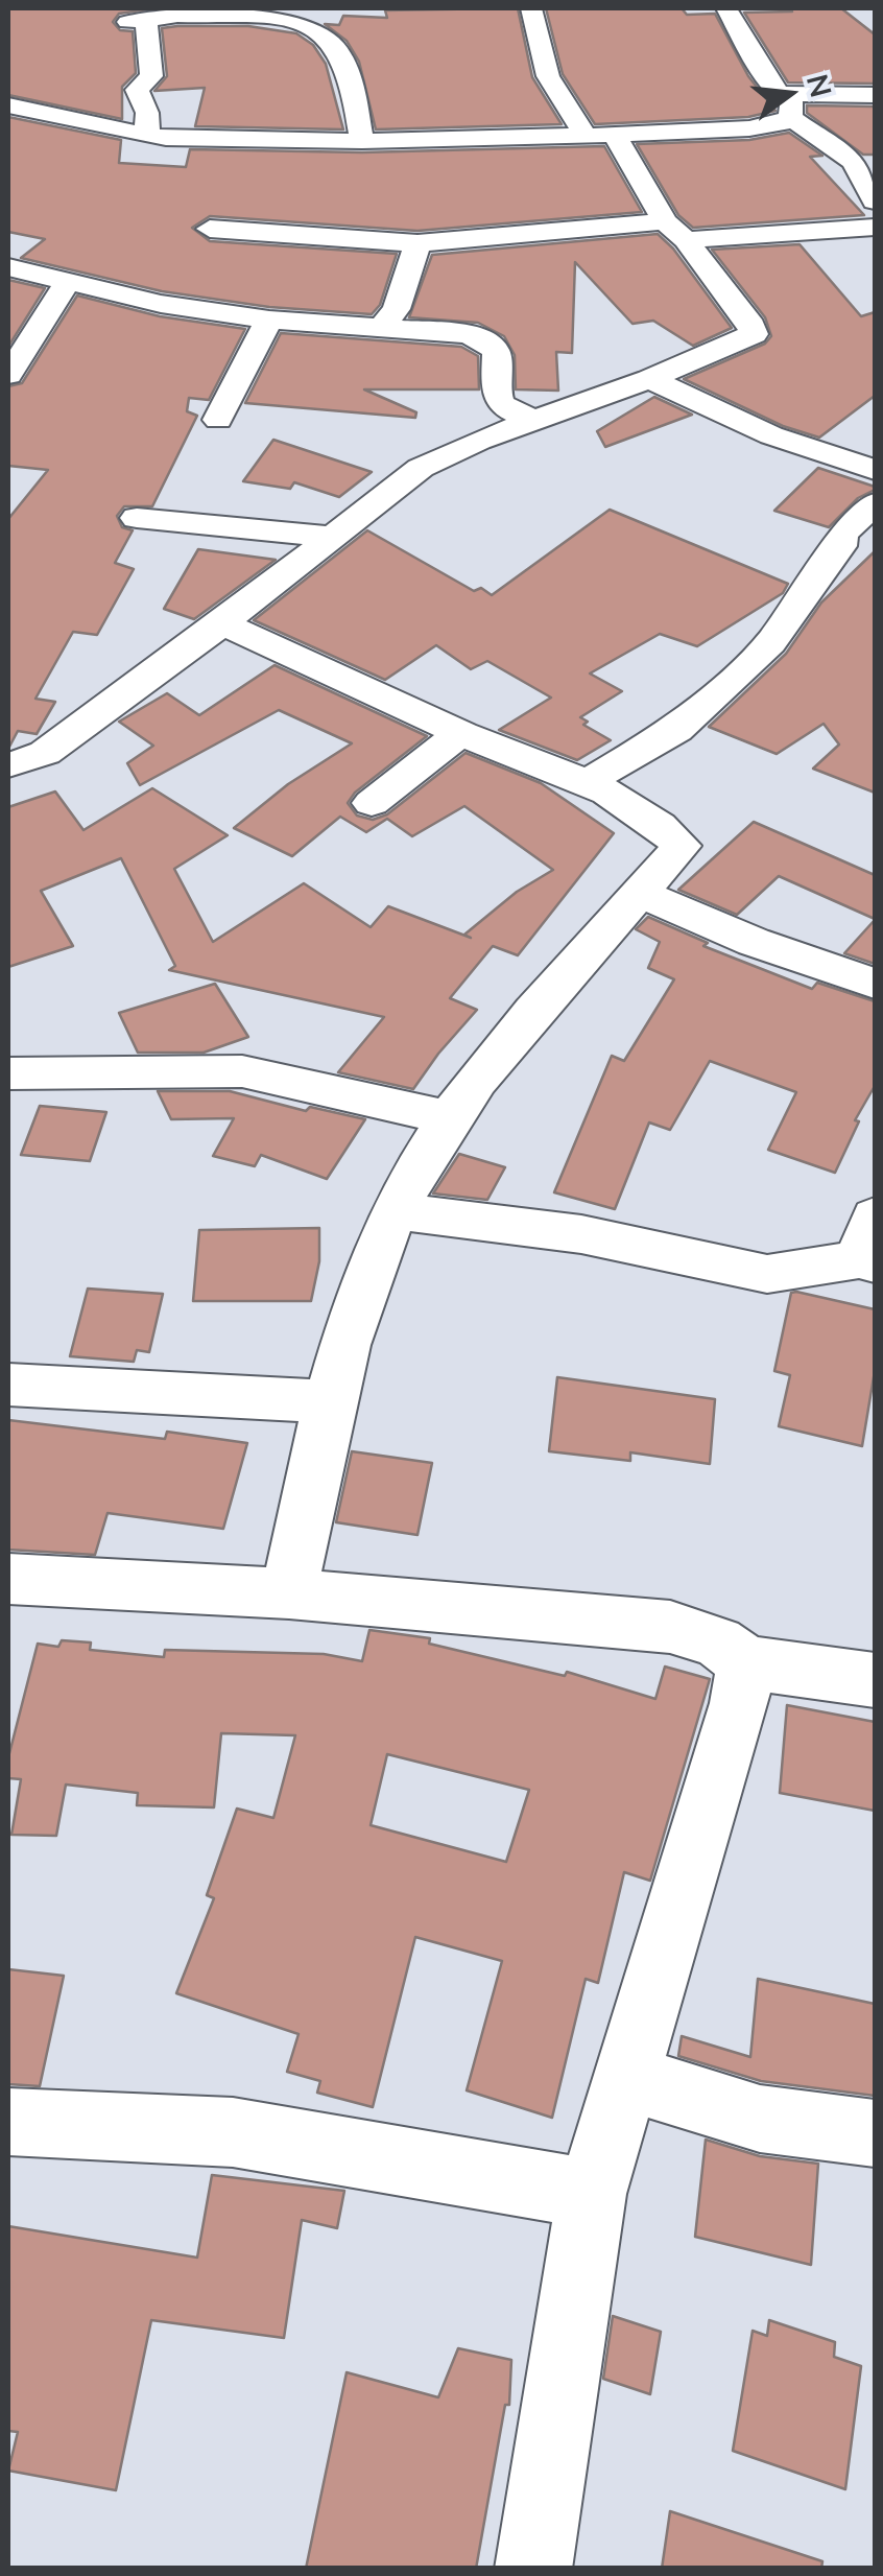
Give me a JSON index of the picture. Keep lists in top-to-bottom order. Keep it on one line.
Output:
{"north":"right"}
